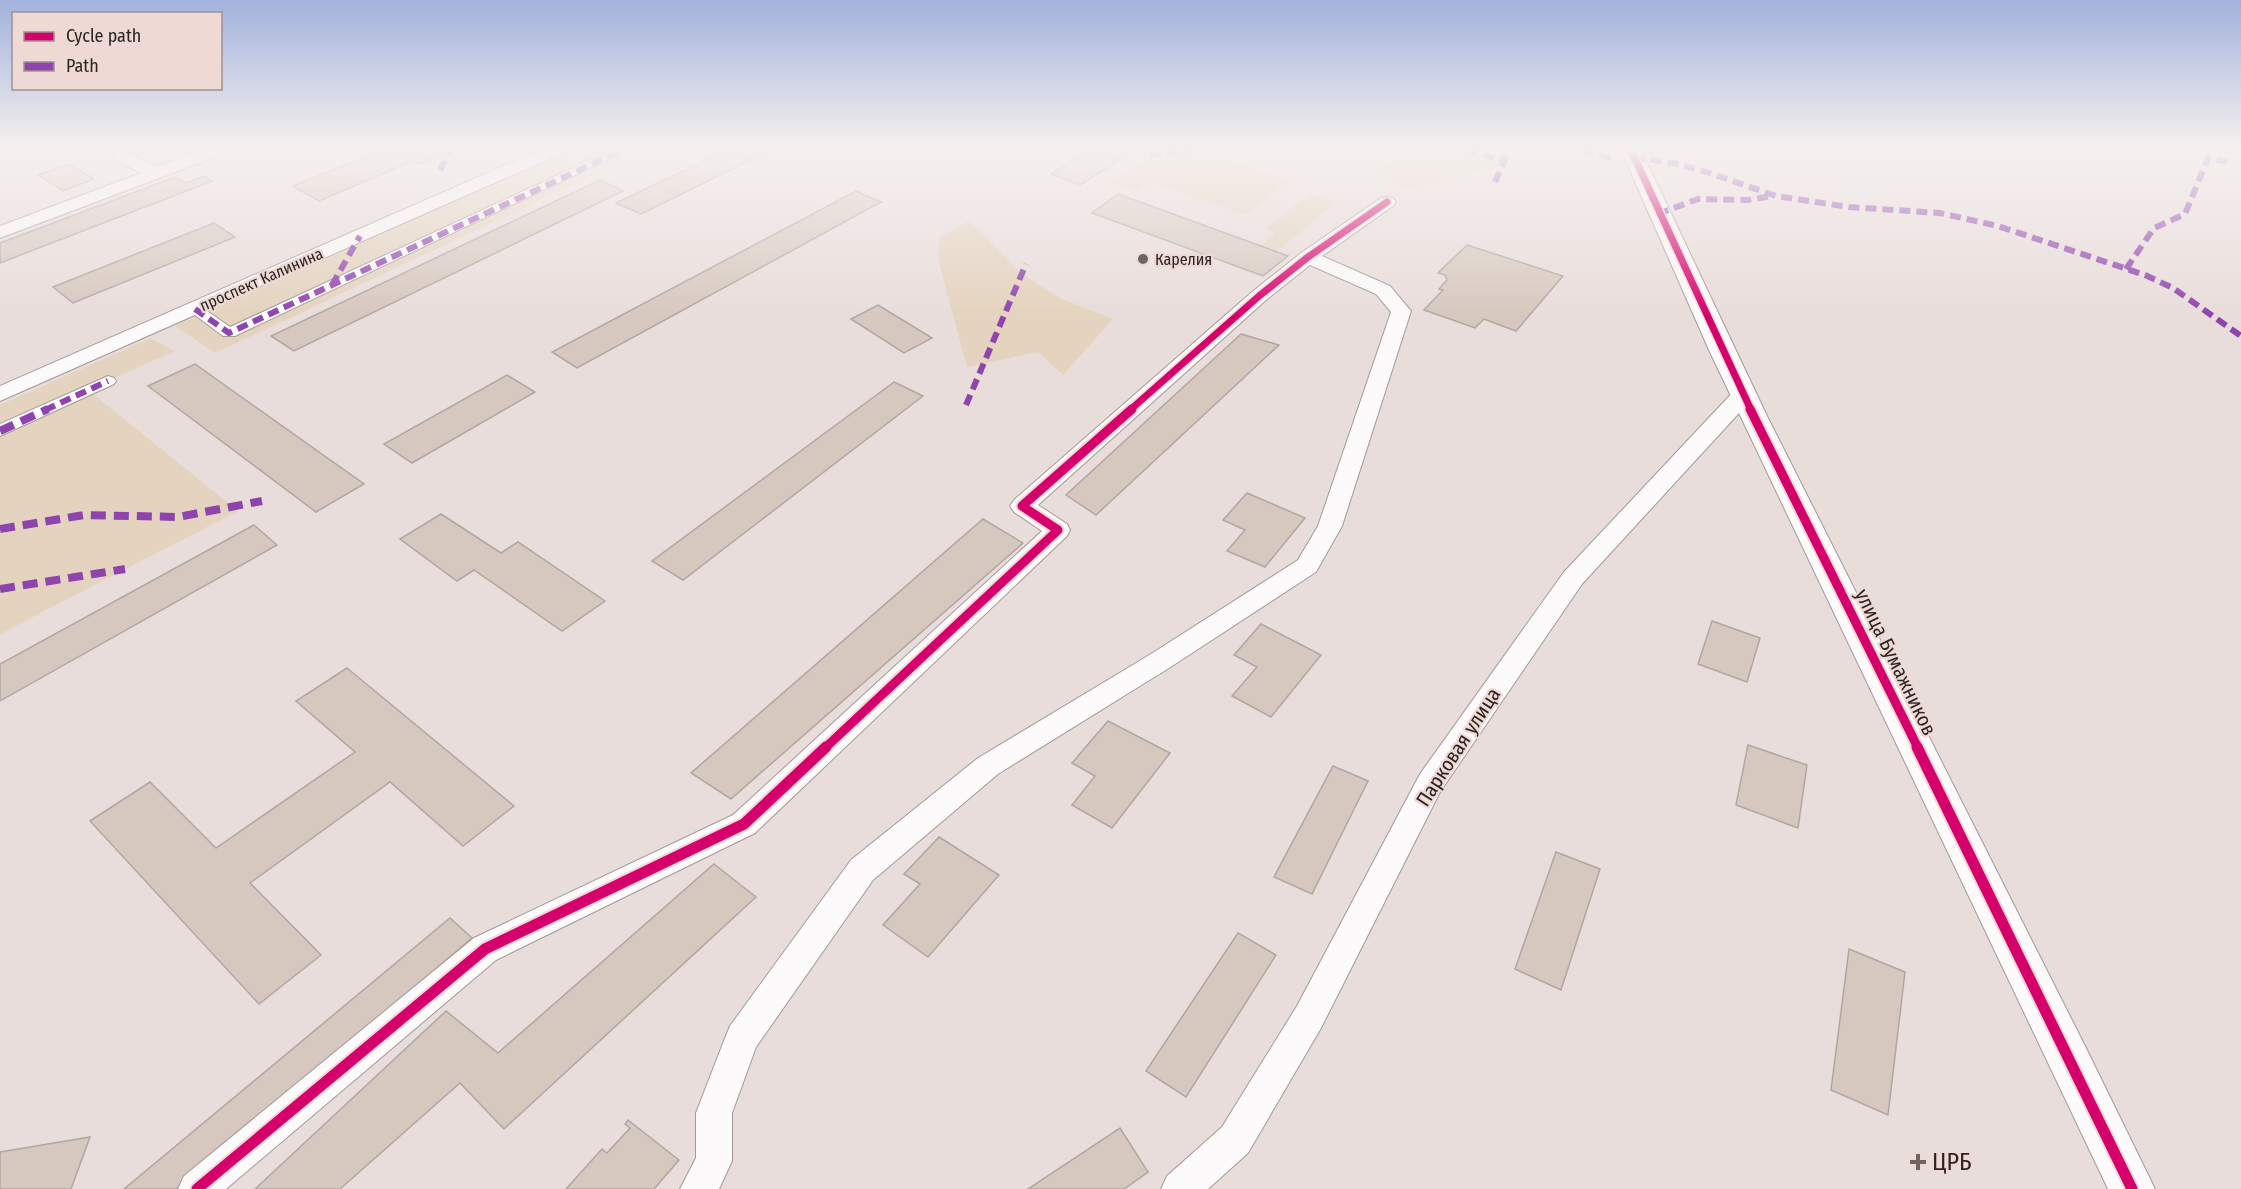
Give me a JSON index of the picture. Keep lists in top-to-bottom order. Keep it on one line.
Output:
{"streets":{"street":["проспект Калинина","улица Бумажников","Парковая улица"]},"crossings":[["улица Бумажников","Парковая улица"]],"places":{"other":["Карелия"],"health":["ЦРБ"]},"legend":["Cycle path","Path"]}
